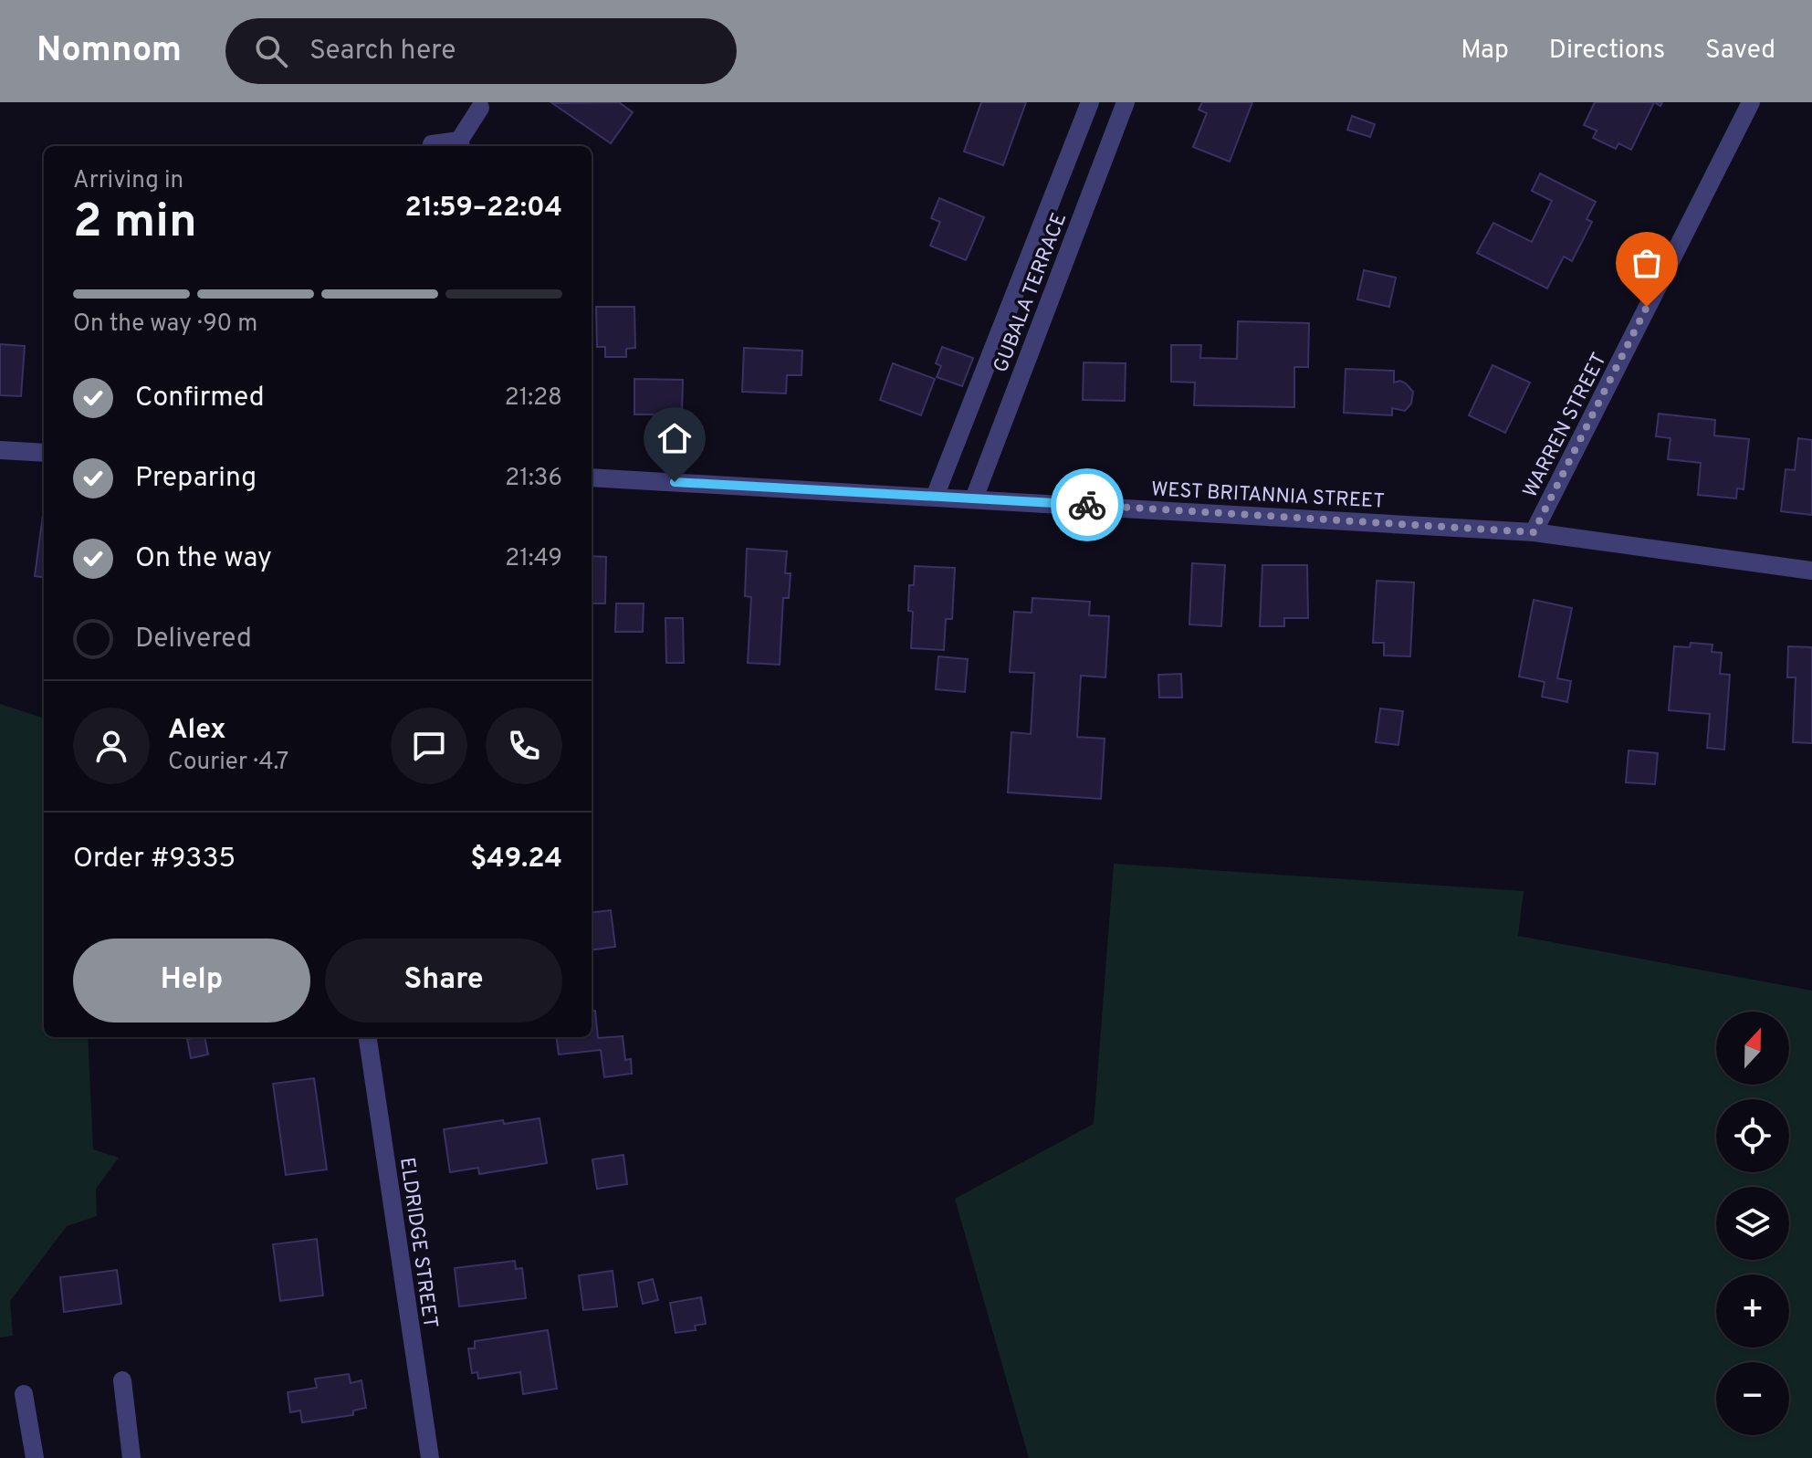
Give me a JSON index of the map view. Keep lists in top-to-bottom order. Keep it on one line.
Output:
{"streets":{"street":["GUBALA TERRACE","WARREN STREET","WEST BRITANNIA STREET","ELDRIDGE STREET"]},"crossings":[["GUBALA TERRACE","WEST BRITANNIA STREET"],["WARREN STREET","WEST BRITANNIA STREET"]],"north":"top","page":{"header":"Nomnom","search":"Search here","nav":["Map","Directions","Saved"],"heading":["2 min","Arriving in","21:59–22:04"],"panel":["Alex","Courier · 4.7","Order #9335","$49.24"],"bar":"On the way · 90 m","list":[["Confirmed","21:28"],["Preparing","21:36"],["On the way","21:49"],"Delivered"],"buttons":["Help","Share"],"map_buttons":["+","−"]}}
